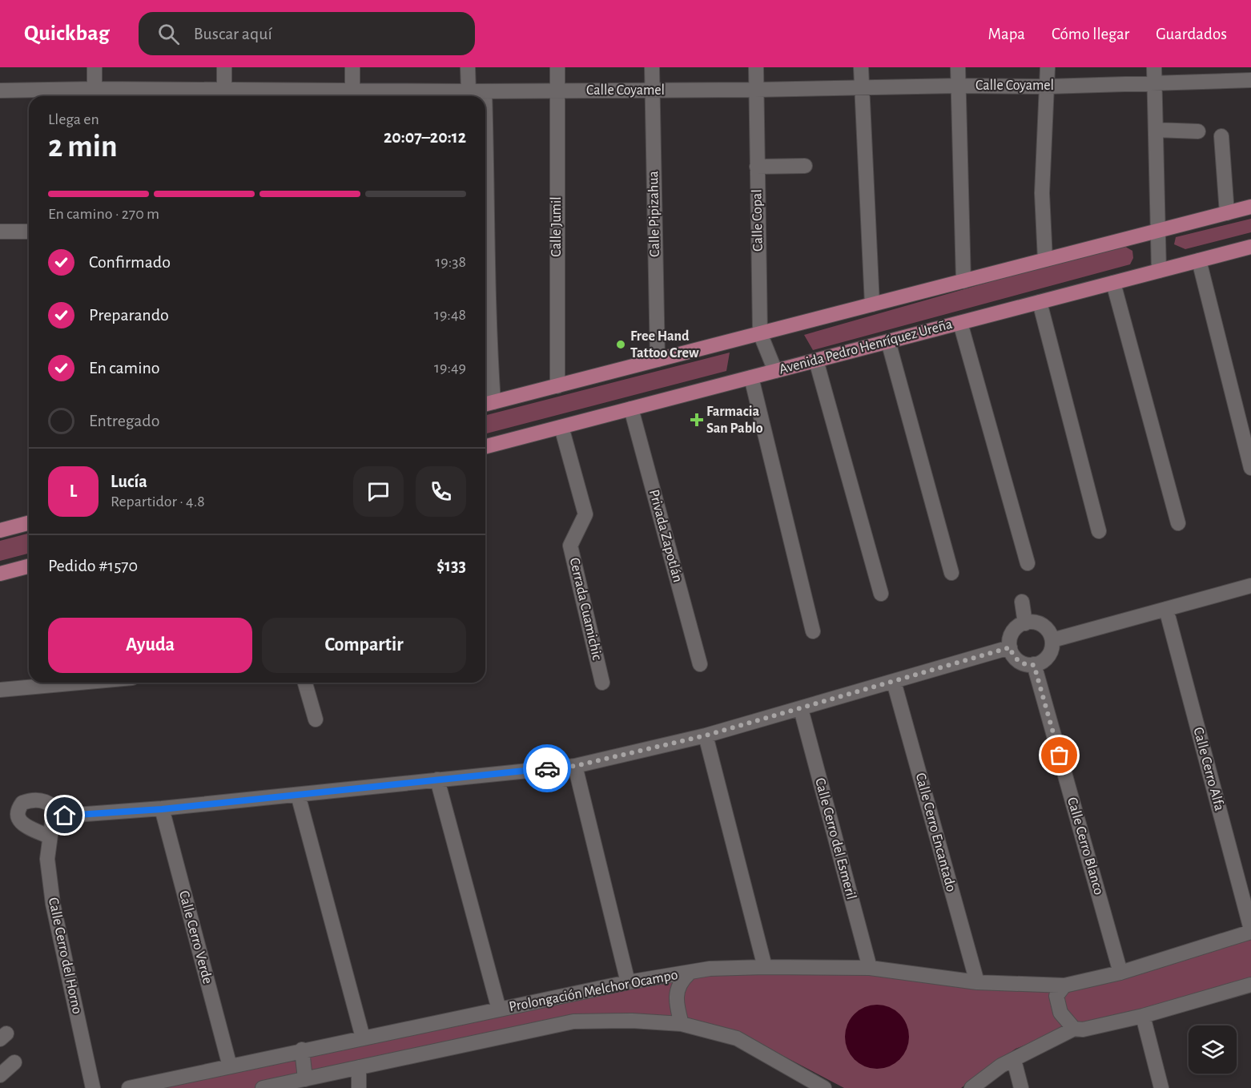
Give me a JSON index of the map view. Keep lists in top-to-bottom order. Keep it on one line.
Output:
{"streets":{"main road":["Avenida Pedro Henríquez Ureña"],"street":["Calle Coyamel","Calle Pipizahua","Calle Copal","Calle Jumil","Privada Zapotlán","Cerrada Cuamichic","Calle Cerro Alfa","Calle Cerro Encantado","Calle Cerro del Esmeril","Calle Cerro Blanco","Calle Cerro Verde","Calle Cerro del Horno","Prolongación Melchor Ocampo"]},"crossings":[["Calle Coyamel","Calle Pipizahua"],["Calle Coyamel","Calle Copal"],["Calle Coyamel","Calle Jumil"],["Calle Copal","Avenida Pedro Henríquez Ureña"],["Avenida Pedro Henríquez Ureña","Privada Zapotlán"],["Avenida Pedro Henríquez Ureña","Cerrada Cuamichic"],["Calle Cerro Alfa","Prolongación Melchor Ocampo"],["Calle Cerro Encantado","Prolongación Melchor Ocampo"],["Calle Cerro del Esmeril","Prolongación Melchor Ocampo"],["Calle Cerro Blanco","Prolongación Melchor Ocampo"],["Calle Cerro Verde","Prolongación Melchor Ocampo"]],"places":{"other":["Free Hand Tattoo Crew"],"health":["Farmacia San Pablo"]},"page":{"header":"Quickbag","search":"Buscar aquí","nav":["Mapa","Cómo llegar","Guardados"],"heading":["2 min","Llega en","20:07–20:12"],"panel":["Lucía","Repartidor · 4.8","Pedido #1570","$133"],"bar":"En camino · 270 m","list":[["Confirmado","19:38"],["Preparando","19:48"],["En camino","19:49"],"Entregado"],"round":"L","buttons":["Ayuda","Compartir"]}}
